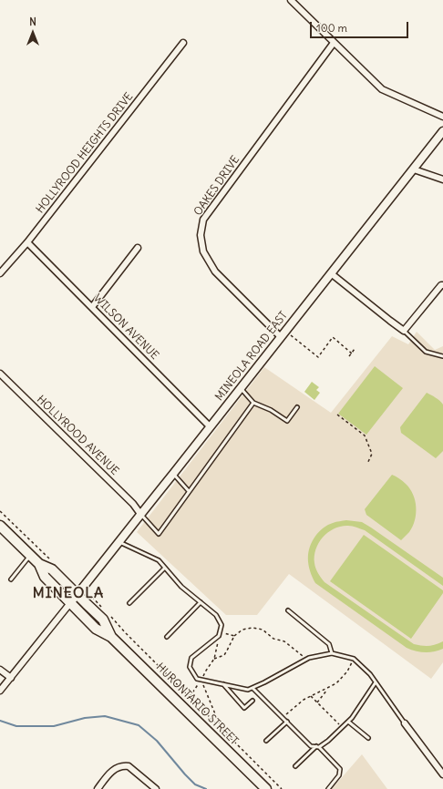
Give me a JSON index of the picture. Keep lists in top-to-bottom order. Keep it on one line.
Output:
{"streets":{"main road":["HURONTARIO STREET"],"street":["HOLLYROOD HEIGHTS DRIVE","OAKES DRIVE","WILSON AVENUE","MINEOLA ROAD EAST","HOLLYROOD AVENUE"]},"crossings":[["HOLLYROOD HEIGHTS DRIVE","WILSON AVENUE"],["OAKES DRIVE","MINEOLA ROAD EAST"],["WILSON AVENUE","MINEOLA ROAD EAST"],["MINEOLA ROAD EAST","HOLLYROOD AVENUE"],["MINEOLA ROAD EAST","HURONTARIO STREET"]],"districts":["MINEOLA"],"scale_bar":"100 m","north":"top"}
